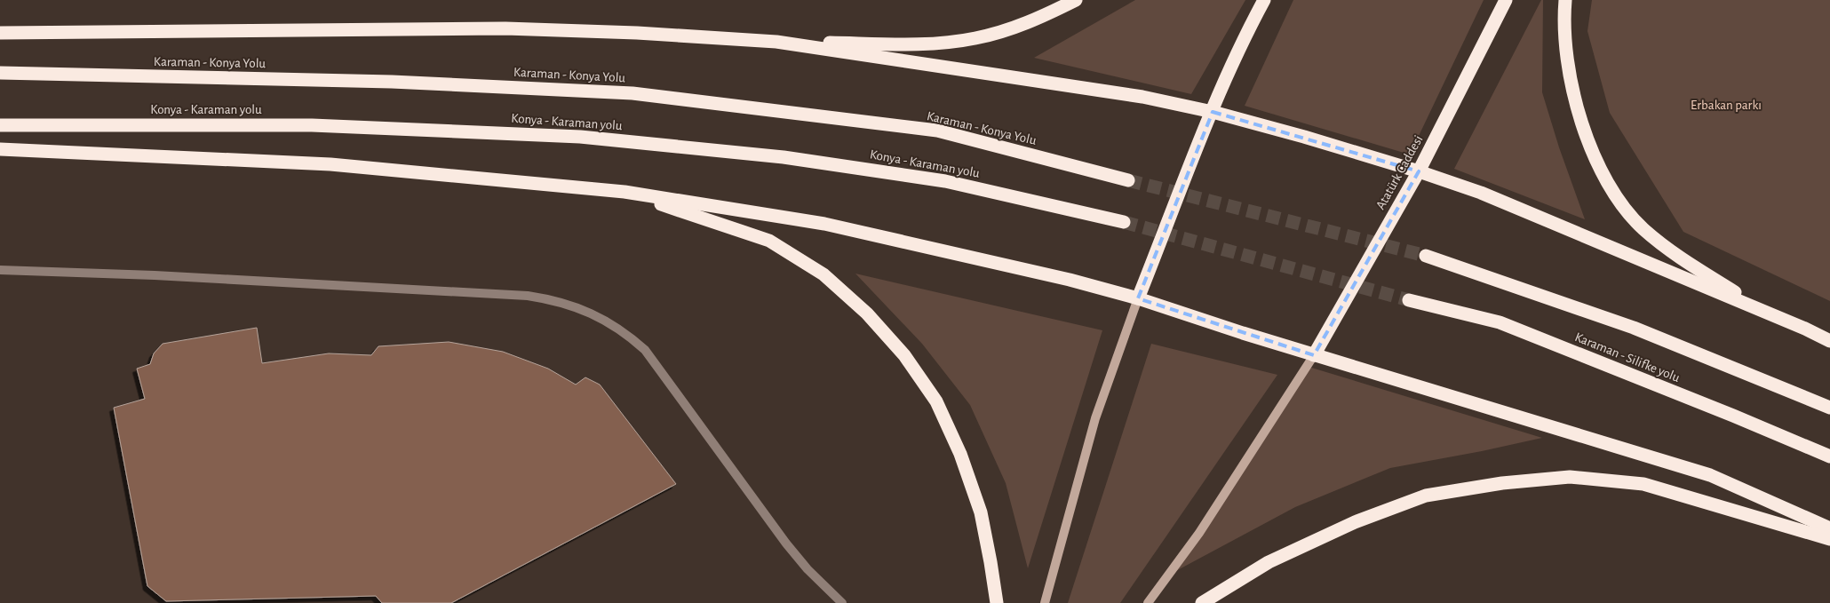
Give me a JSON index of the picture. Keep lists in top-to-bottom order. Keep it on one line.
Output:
{"streets":{"highway":["Karaman - Konya Yolu","Konya - Karaman yolu","Atatürk Caddesi","Karaman - Silifke yolu"]},"parks":["Erbakan parkı"]}
